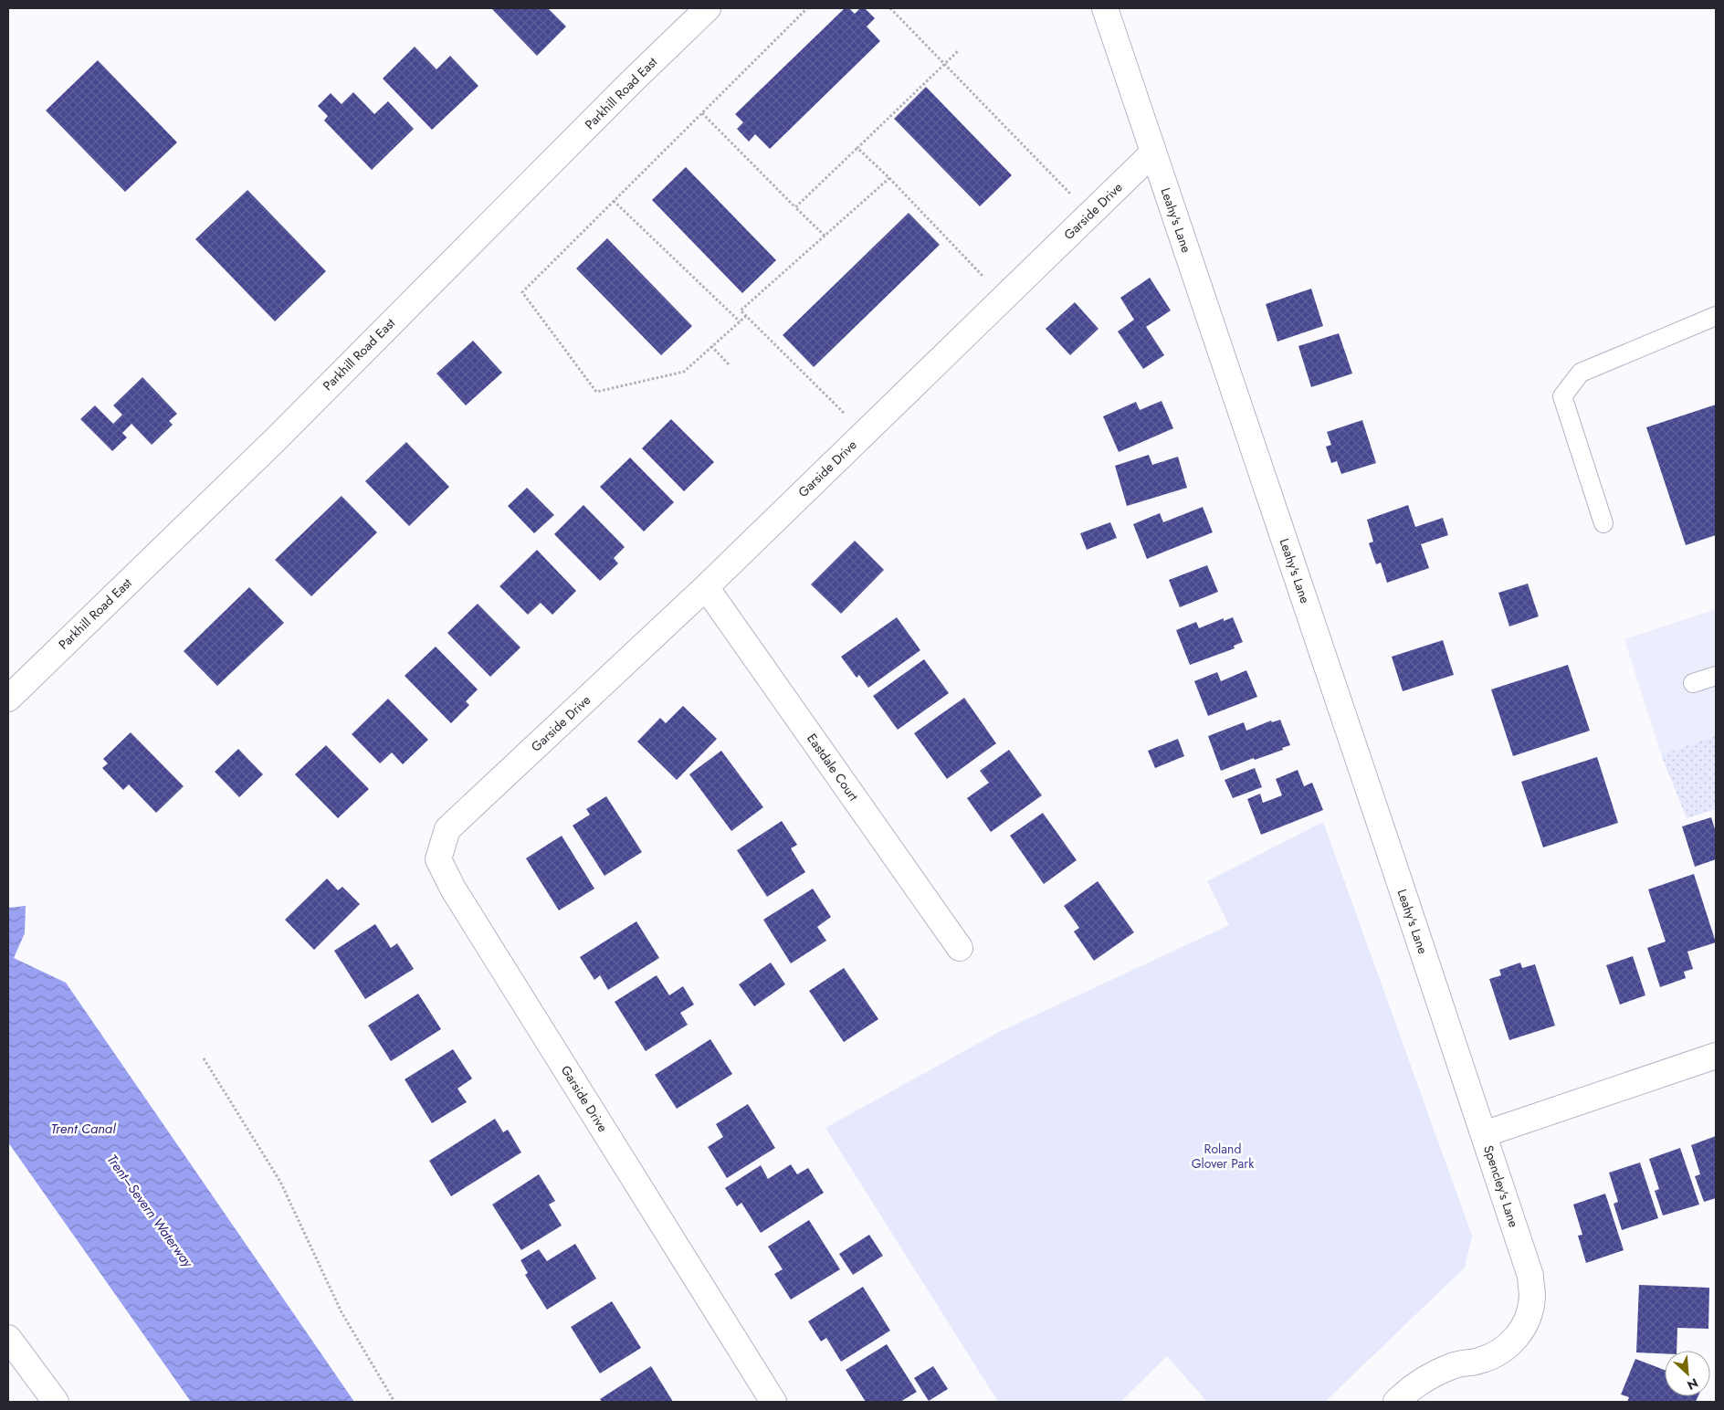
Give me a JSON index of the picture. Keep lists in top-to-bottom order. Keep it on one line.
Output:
{"streets":{"street":["Parkhill Road East","Garside Drive","Leahy's Lane","Eastdale Court","Spencley's Lane"]},"crossings":[["Garside Drive","Leahy's Lane"],["Garside Drive","Eastdale Court"],["Leahy's Lane","Spencley's Lane"]],"water":["Trent Canal","Trent–Severn Waterway"],"parks":["Roland Glover Park"],"north":"bottom right"}
